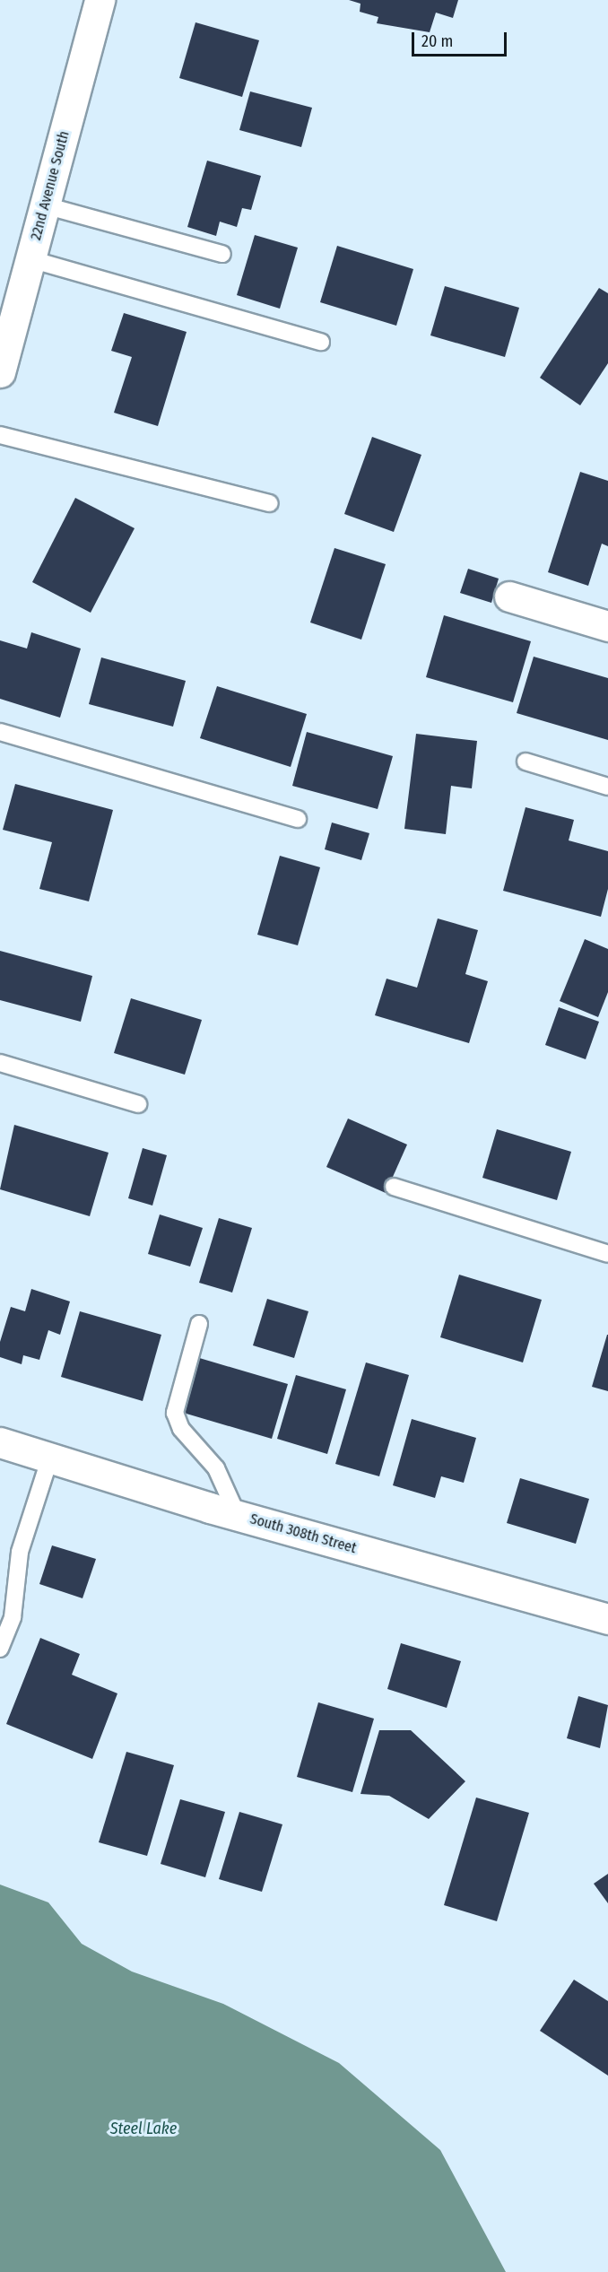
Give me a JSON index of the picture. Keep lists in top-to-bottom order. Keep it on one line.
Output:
{"streets":{"street":["22nd Avenue South","South 308th Street"]},"water":["Steel Lake"],"scale_bar":"20 m"}
